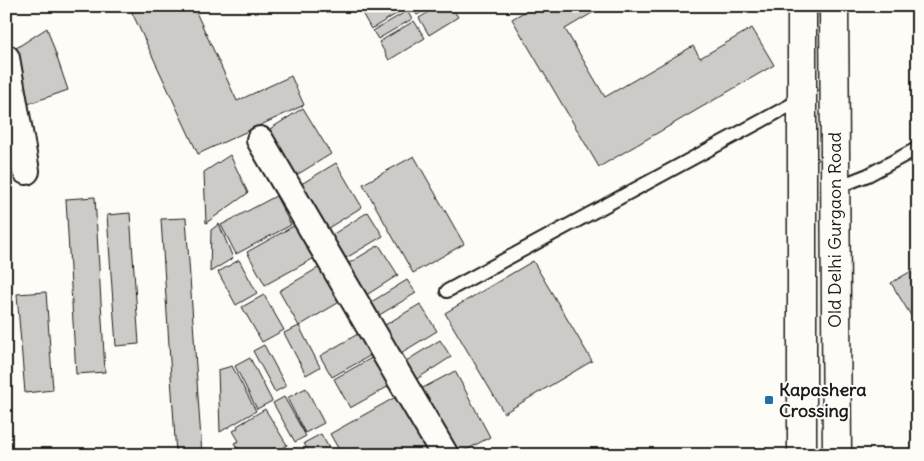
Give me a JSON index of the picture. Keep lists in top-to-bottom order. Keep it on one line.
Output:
{"streets":{"main road":["Old Delhi Gurgaon Road"]},"places":{"transit":["Kapashera Crossing"]}}
